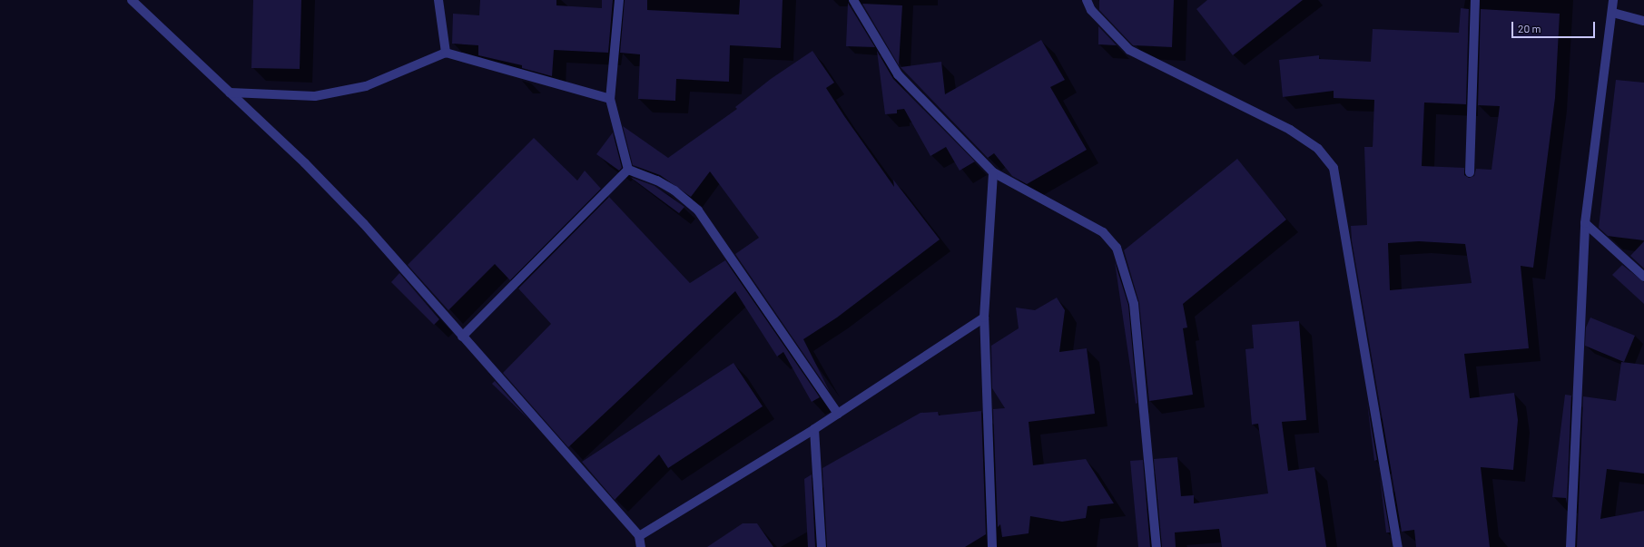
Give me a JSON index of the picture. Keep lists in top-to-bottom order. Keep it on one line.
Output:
{"scale_bar":"20 m"}
